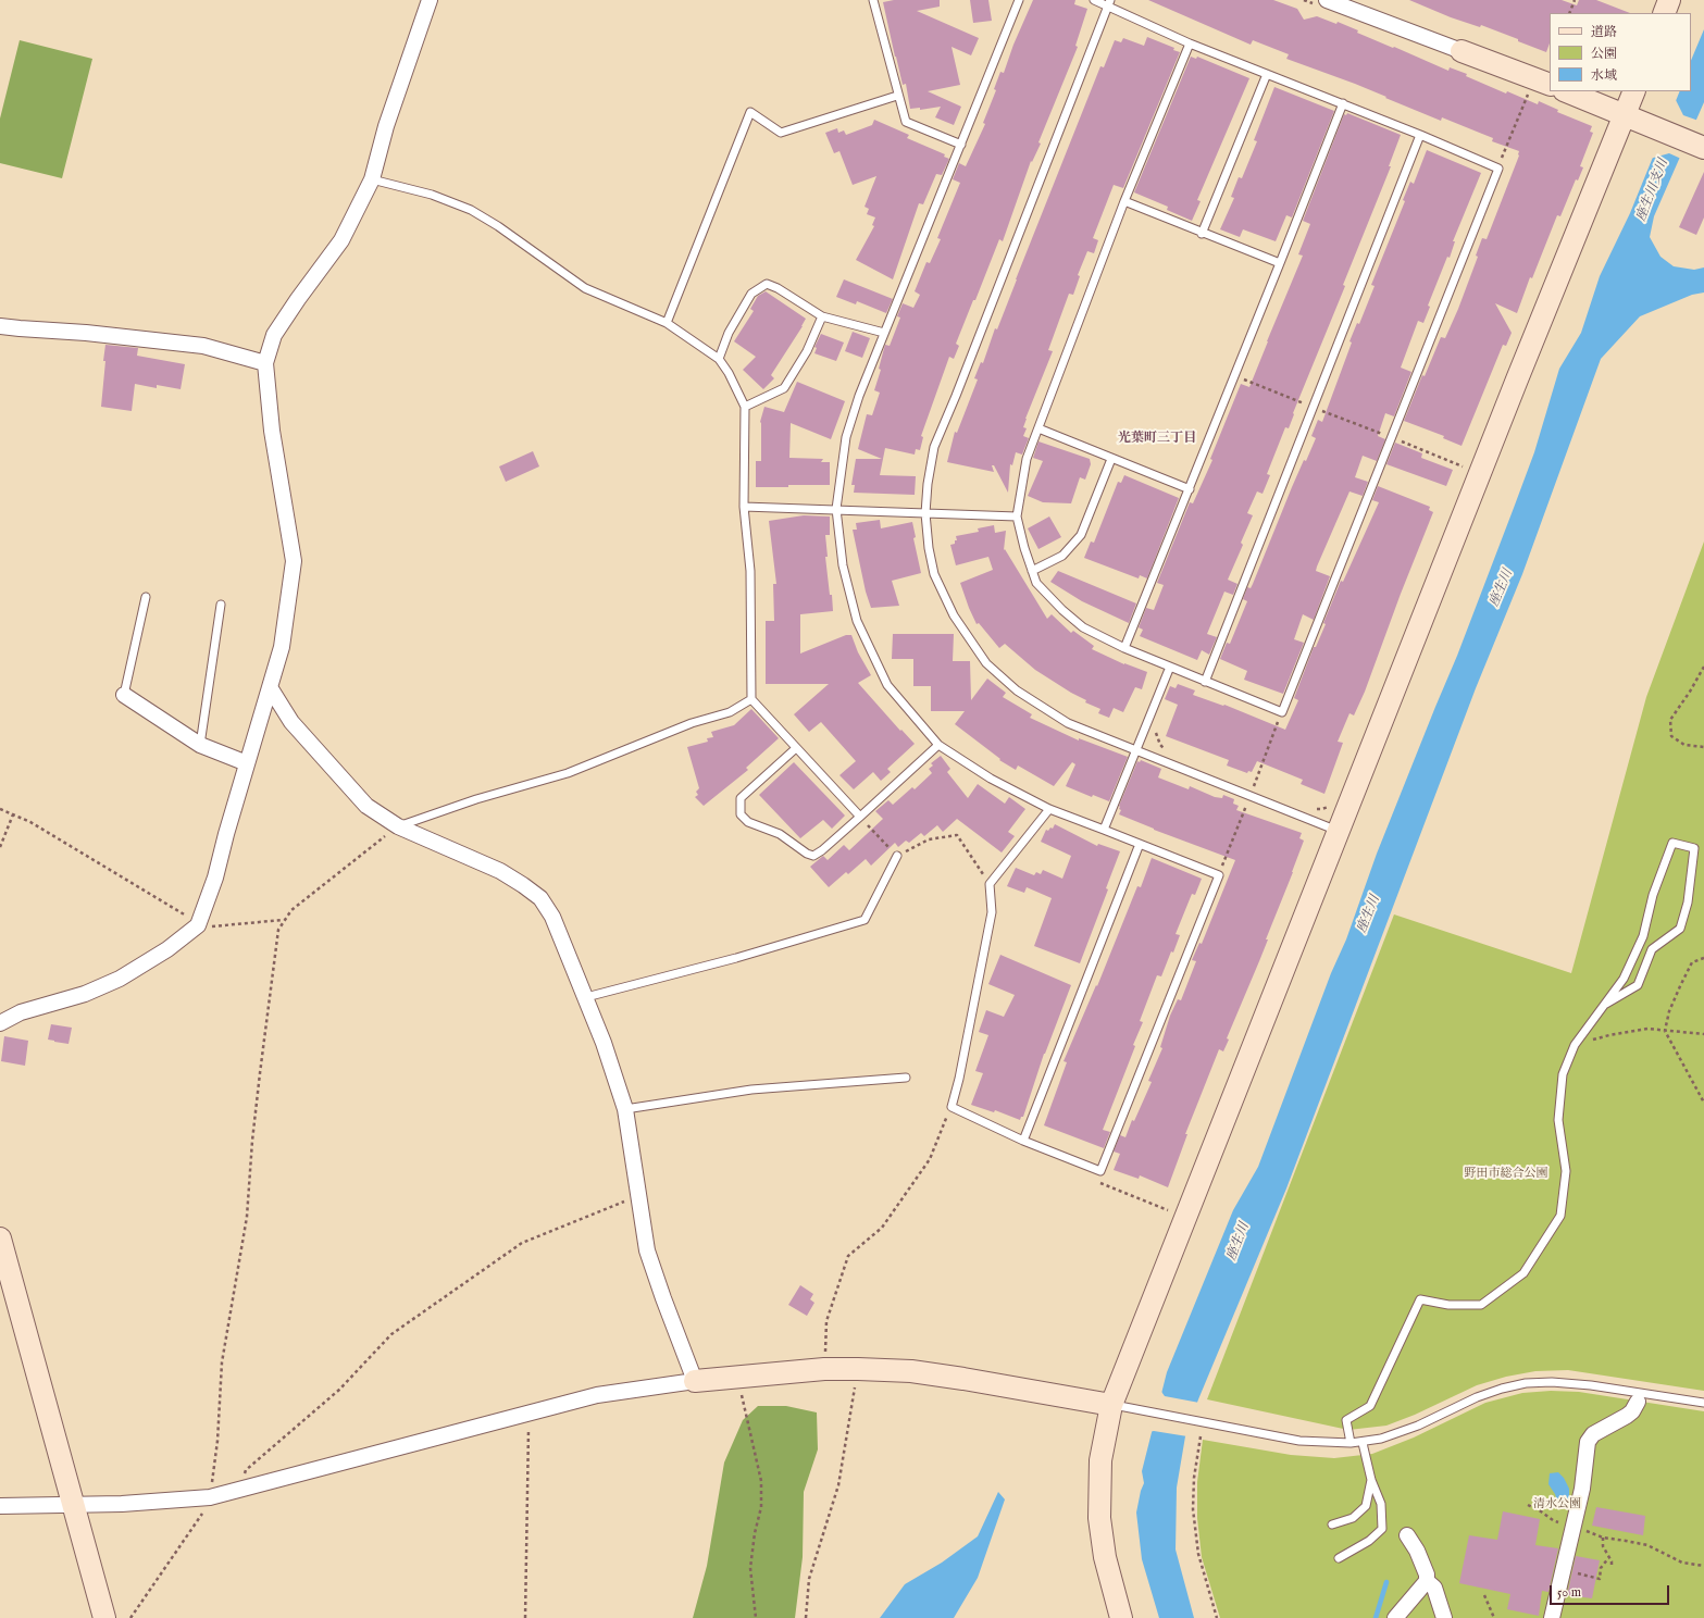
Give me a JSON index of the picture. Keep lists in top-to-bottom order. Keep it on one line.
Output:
{"districts":["光葉町三丁目"],"water":["座生川支川","座生川"],"parks":["野田市総合公園","清水公園"],"legend":["道路","公園","水域"],"scale_bar":"50 m"}
